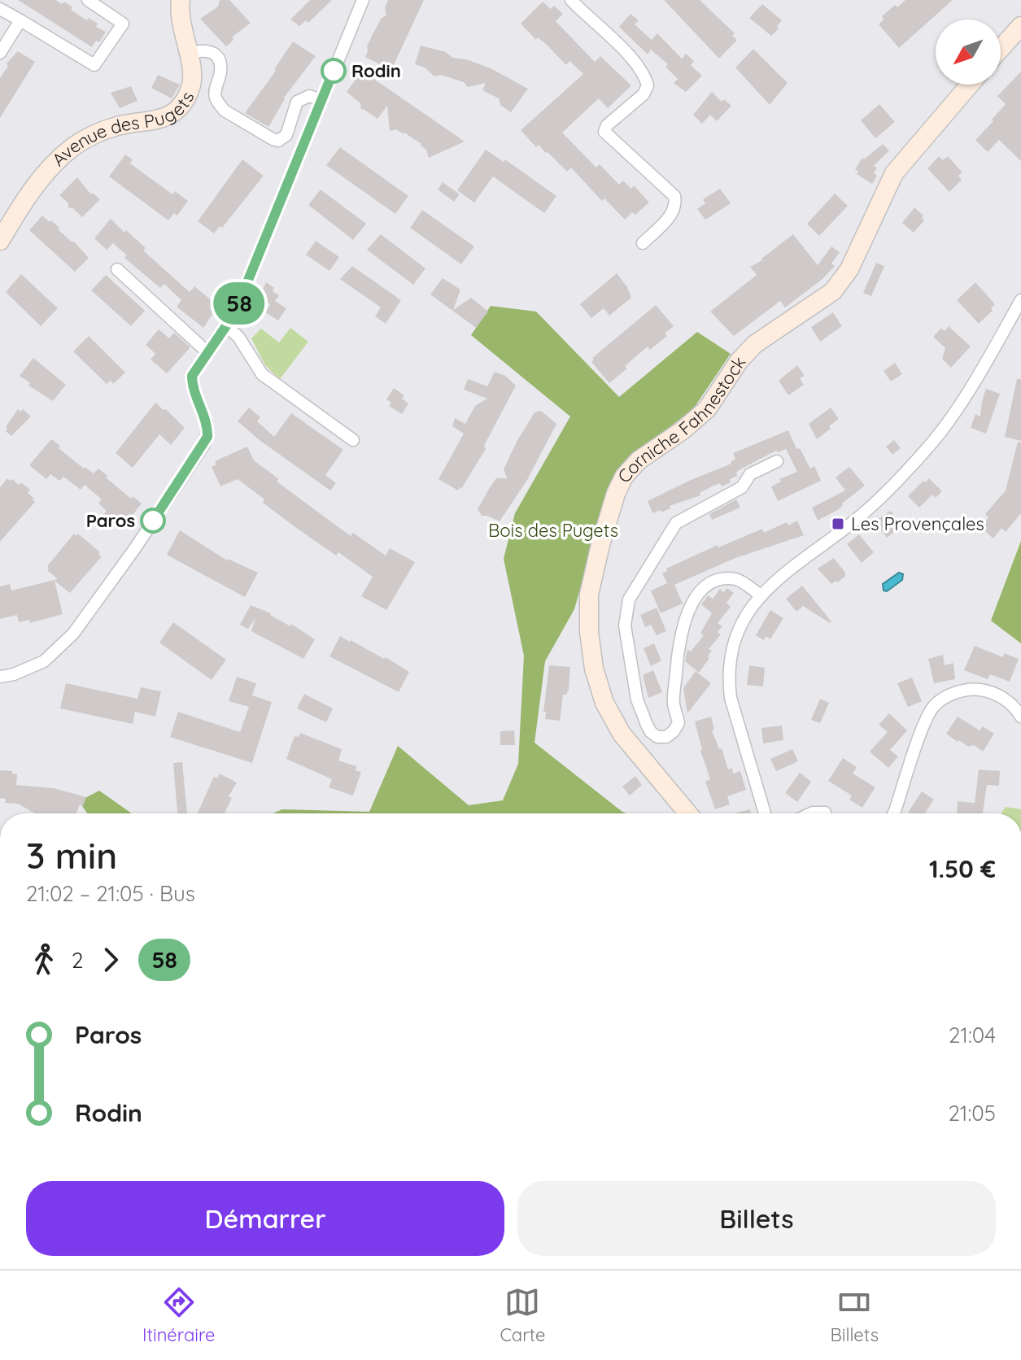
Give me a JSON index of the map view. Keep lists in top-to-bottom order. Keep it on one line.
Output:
{"streets":{"main road":["Avenue des Pugets","Corniche Fahnestock"]},"parks":["Bois des Pugets"],"places":{"other":["Rodin","Paros"],"transit":["Les Provençales"]},"lines":["bus line 58"],"north":"bottom left","page":{"on_map":"58","heading":["3 min","21:02 – 21:05 · Bus","1.50 €"],"legs":["2","58"],"list":[{"name":"Paros","value":"21:04"},{"name":"Rodin","value":"21:05"}],"buttons":["Démarrer","Billets"],"tabs":["Itinéraire","Carte","Billets"]}}
